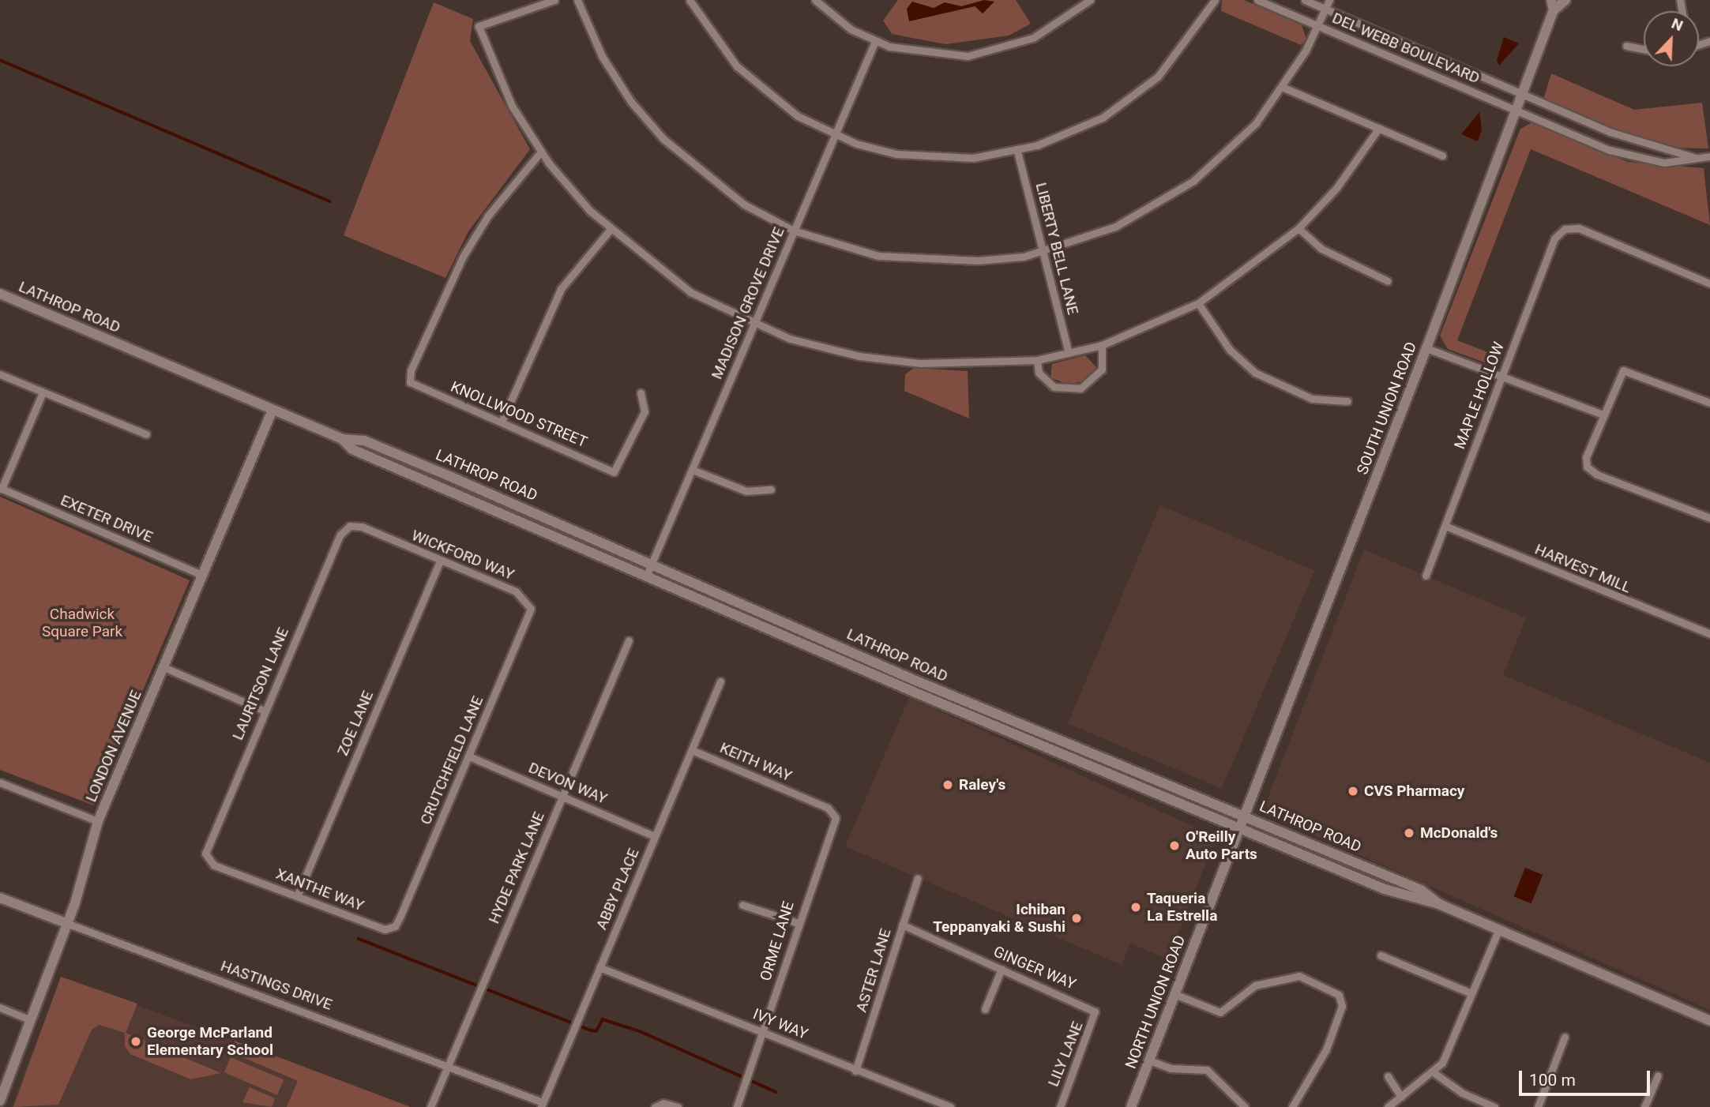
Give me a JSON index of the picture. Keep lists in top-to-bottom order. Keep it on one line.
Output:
{"streets":{"main road":["LATHROP ROAD","SOUTH UNION ROAD","LONDON AVENUE","HASTINGS DRIVE","NORTH UNION ROAD"],"street":["DEL WEBB BOULEVARD","LIBERTY BELL LANE","MADISON GROVE DRIVE","MAPLE HOLLOW","KNOLLWOOD STREET","EXETER DRIVE","WICKFORD WAY","HARVEST MILL","LAURITSON LANE","ZOE LANE","CRUTCHFIELD LANE","KEITH WAY","DEVON WAY","HYDE PARK LANE","ABBY PLACE","XANTHE WAY","ORME LANE","GINGER WAY","ASTER LANE","IVY WAY","LILY LANE"]},"crossings":[["DEL WEBB BOULEVARD","SOUTH UNION ROAD"],["MADISON GROVE DRIVE","LATHROP ROAD"],["LATHROP ROAD","SOUTH UNION ROAD"],["LATHROP ROAD","LONDON AVENUE"],["LATHROP ROAD","NORTH UNION ROAD"],["MAPLE HOLLOW","HARVEST MILL"],["SOUTH UNION ROAD","NORTH UNION ROAD"],["EXETER DRIVE","LONDON AVENUE"],["WICKFORD WAY","LAURITSON LANE"],["WICKFORD WAY","ZOE LANE"],["WICKFORD WAY","CRUTCHFIELD LANE"],["LAURITSON LANE","XANTHE WAY"],["ZOE LANE","XANTHE WAY"],["LONDON AVENUE","HASTINGS DRIVE"],["CRUTCHFIELD LANE","DEVON WAY"],["CRUTCHFIELD LANE","XANTHE WAY"],["KEITH WAY","ABBY PLACE"],["KEITH WAY","ORME LANE"],["DEVON WAY","HYDE PARK LANE"],["DEVON WAY","ABBY PLACE"],["HYDE PARK LANE","HASTINGS DRIVE"],["ABBY PLACE","HASTINGS DRIVE"],["ABBY PLACE","IVY WAY"],["ORME LANE","IVY WAY"],["GINGER WAY","ASTER LANE"],["GINGER WAY","LILY LANE"],["ASTER LANE","IVY WAY"]],"parks":["Chadwick Square Park"],"places":["Raley's","CVS Pharmacy","McDonald's","O'Reilly Auto Parts","Taqueria La Estrella","Ichiban Teppanyaki & Sushi","George McParland Elementary School"],"scale_bar":"100 m","north":"top right"}
